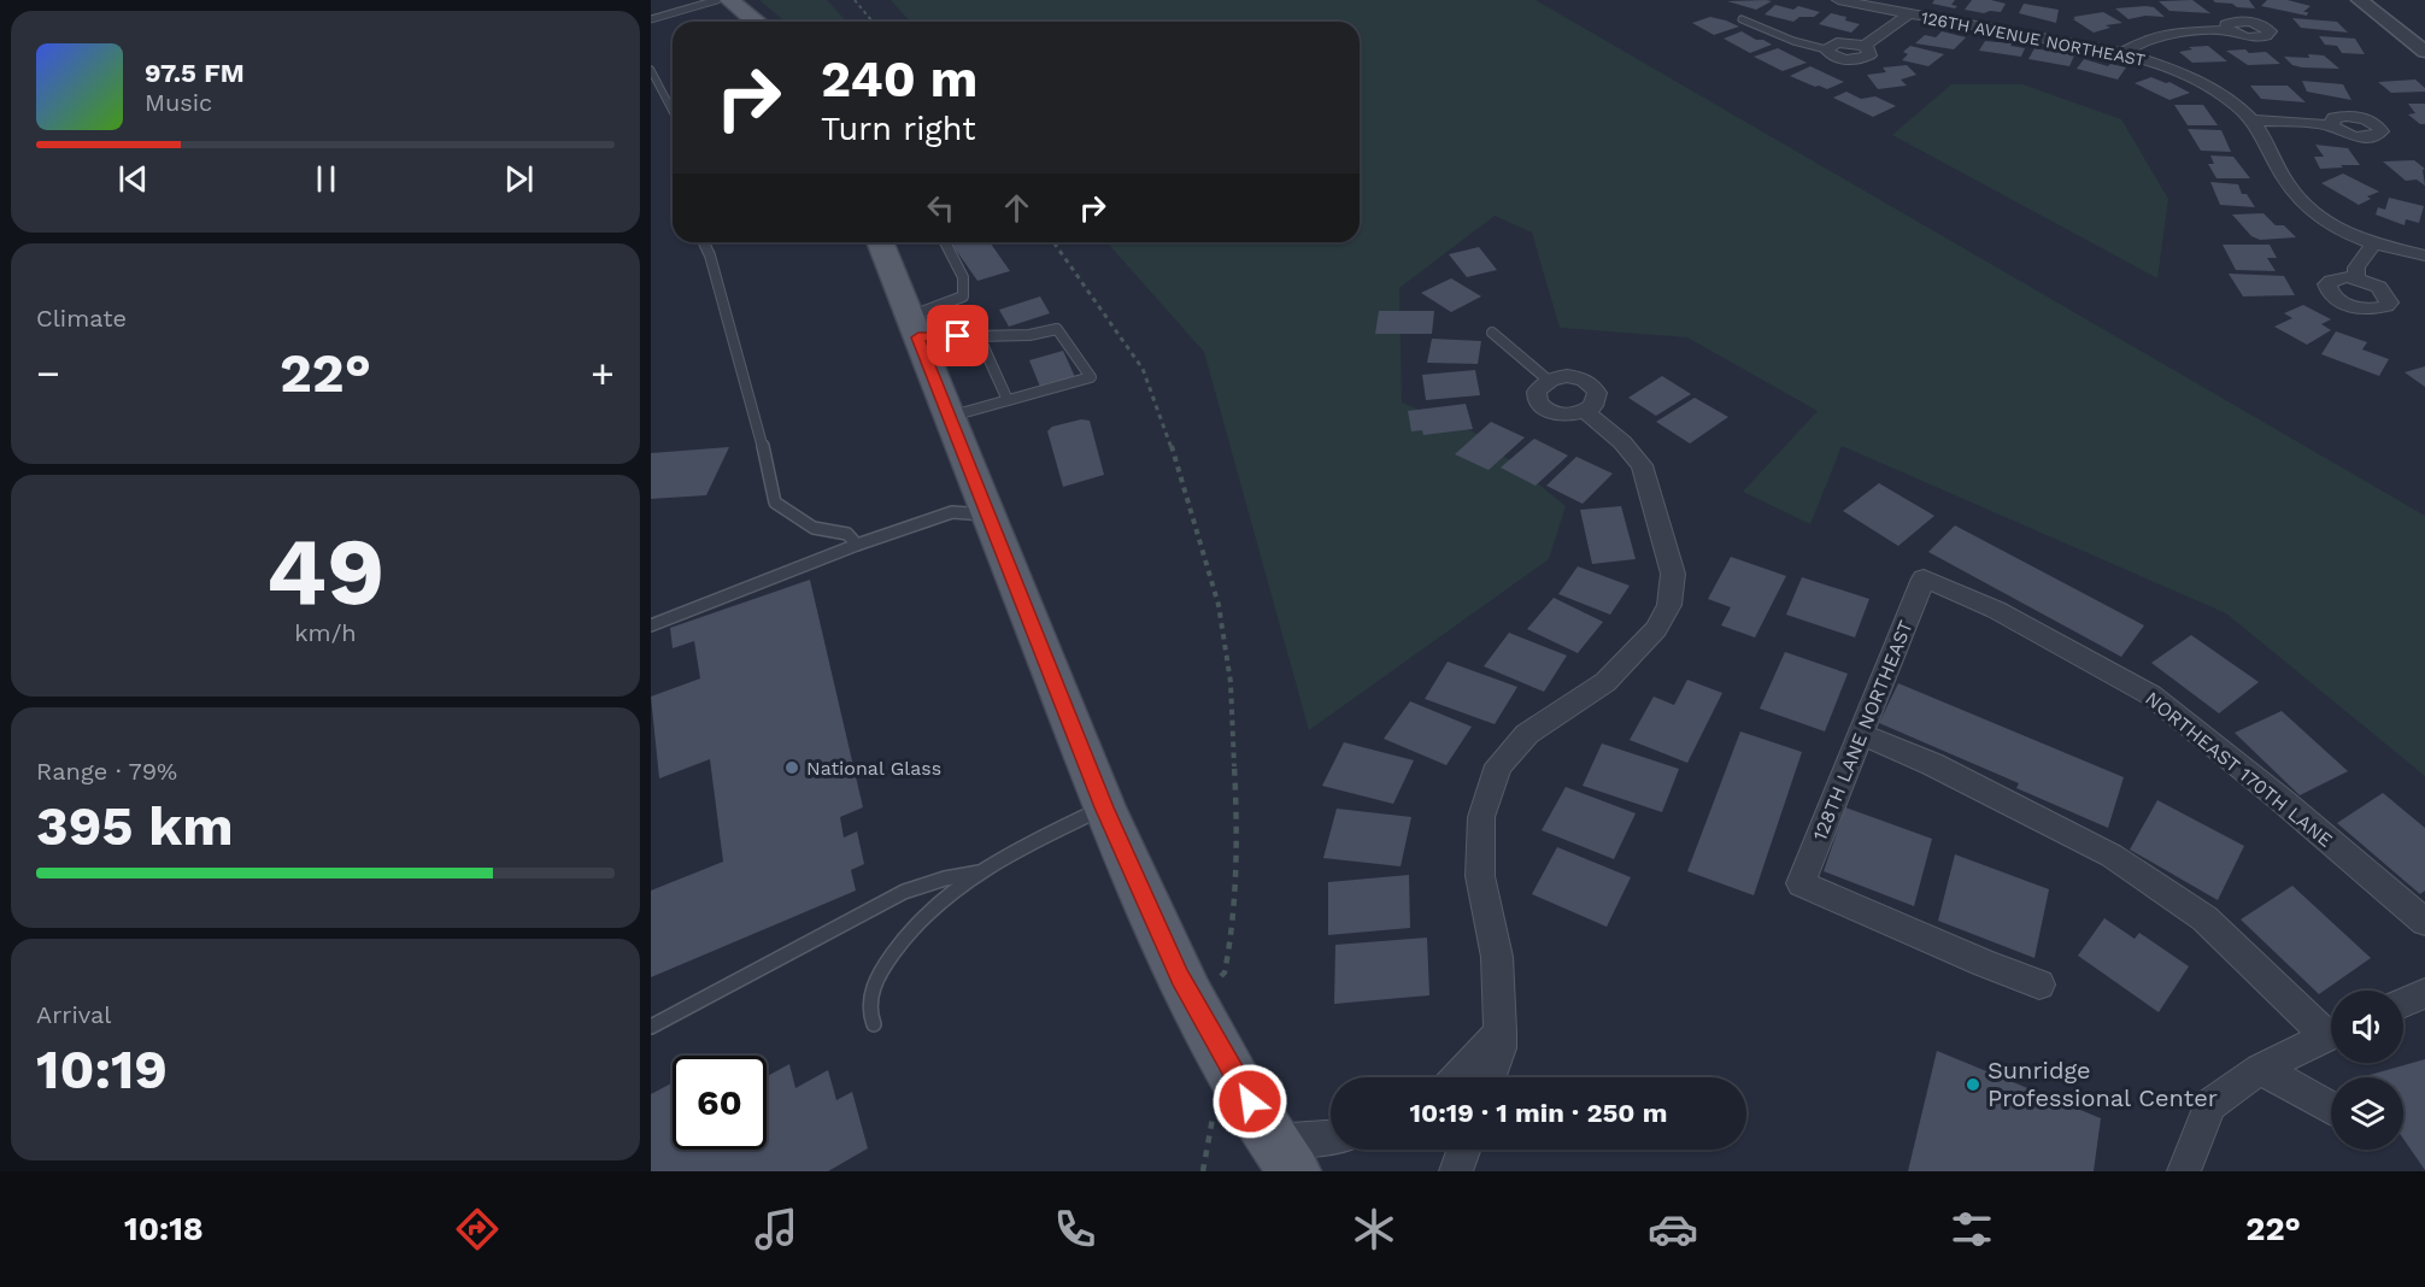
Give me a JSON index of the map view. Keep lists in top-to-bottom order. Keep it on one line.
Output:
{"streets":{"street":["126TH AVENUE NORTHEAST","128TH LANE NORTHEAST","NORTHEAST 170TH LANE"]},"crossings":[["128TH LANE NORTHEAST","NORTHEAST 170TH LANE"]],"places":["National Glass","Sunridge Professional Center"],"page":{"turn":["240 m","Turn right"],"song":["97.5 FM","Music"],"tile":["Climate",["49","km/h"],["Range · 79%","395 km"],["Arrival","10:19"]],"heat":["−","22°","+"],"limit":"60","trip":"10:19 · 1 min · 250 m","tabs":["10:18","22°"]}}
